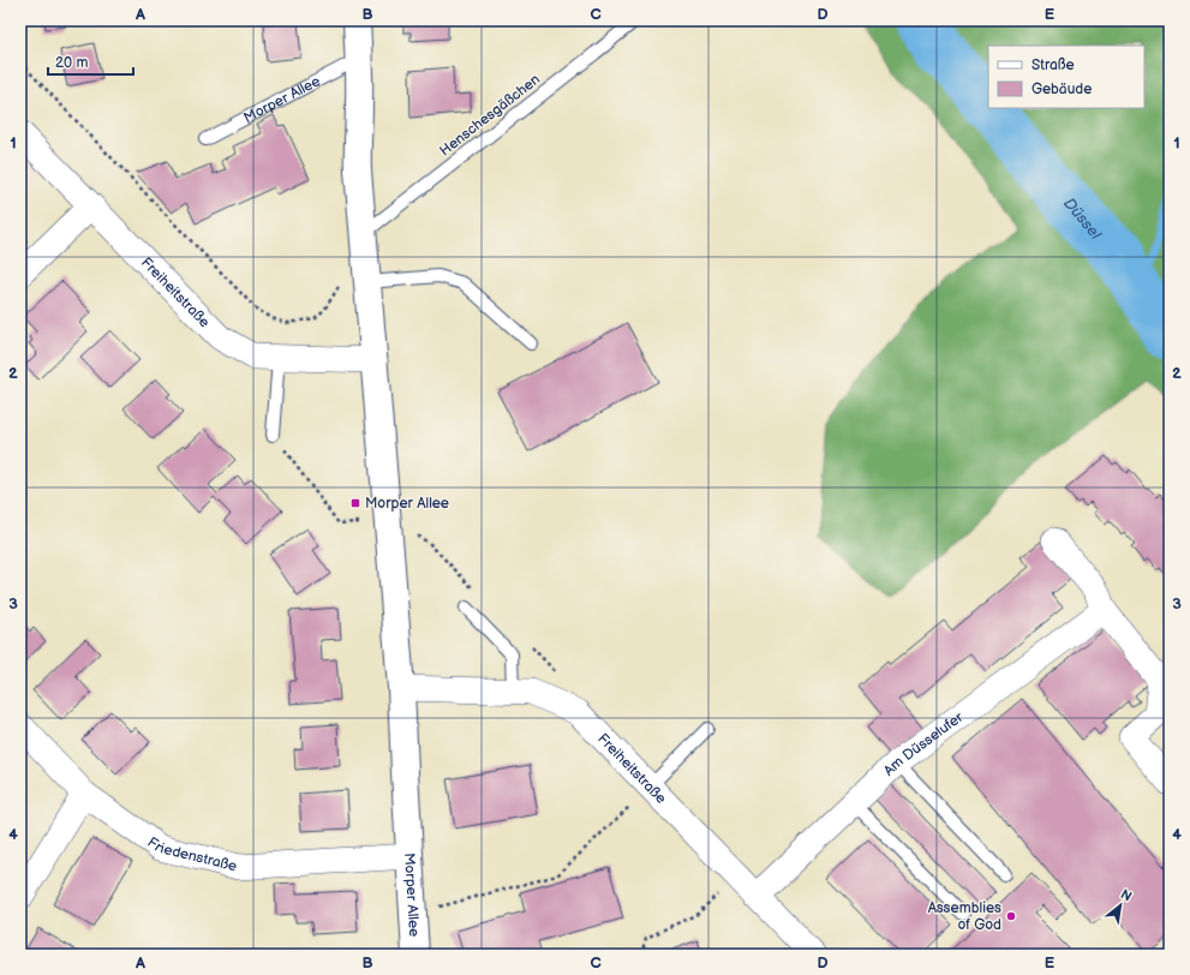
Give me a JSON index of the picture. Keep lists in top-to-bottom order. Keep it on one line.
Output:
{"streets":{"street":["Morper Allee","Freiheitstraße","Am Düsselufer","Friedenstraße"],"lane":["Henschesgäßchen"]},"crossings":[["Morper Allee","Henschesgäßchen"],["Morper Allee","Freiheitstraße"],["Morper Allee","Friedenstraße"],["Freiheitstraße","Am Düsselufer"]],"water":["Düssel"],"places":{"transit":["Morper Allee"],"other":["Assemblies of God"]},"legend":["Straße","Gebäude"],"scale_bar":"20 m","north":"top right","grid":{"columns":["A","B","C","D","E"],"rows":["1","2","3","4"]}}
